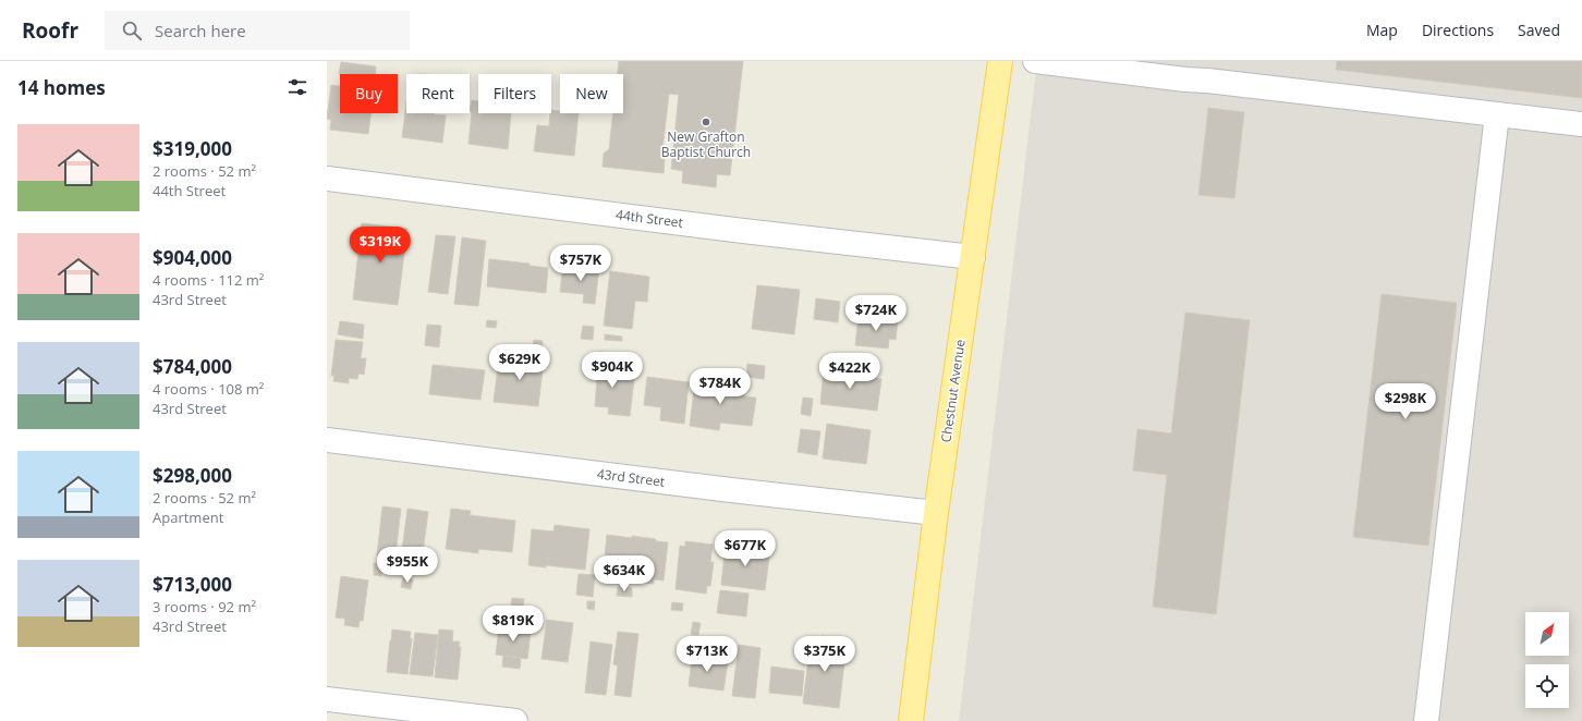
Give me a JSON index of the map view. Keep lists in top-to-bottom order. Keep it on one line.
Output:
{"streets":{"main road":["Chestnut Avenue"],"street":["44th Street","43rd Street"]},"crossings":[["44th Street","Chestnut Avenue"],["Chestnut Avenue","43rd Street"]],"places":["New Grafton Baptist Church"],"north":"top right","page":{"header":"Roofr","search":"Search here","nav":["Map","Directions","Saved"],"heading":"14 homes","chip":["Buy","Rent","Filters","New"],"list":[{"name":"$319,000","note":"2 rooms · 52 m² · 44th Street"},{"name":"$904,000","note":"4 rooms · 112 m² · 43rd Street"},{"name":"$784,000","note":"4 rooms · 108 m² · 43rd Street"},{"name":"$298,000","note":"2 rooms · 52 m² · Apartment"},{"name":"$713,000","note":"3 rooms · 92 m² · 43rd Street"}],"price":["$319K","$757K","$724K","$629K","$904K","$422K","$784K","$298K","$677K","$955K","$634K","$819K","$713K","$375K"]}}
